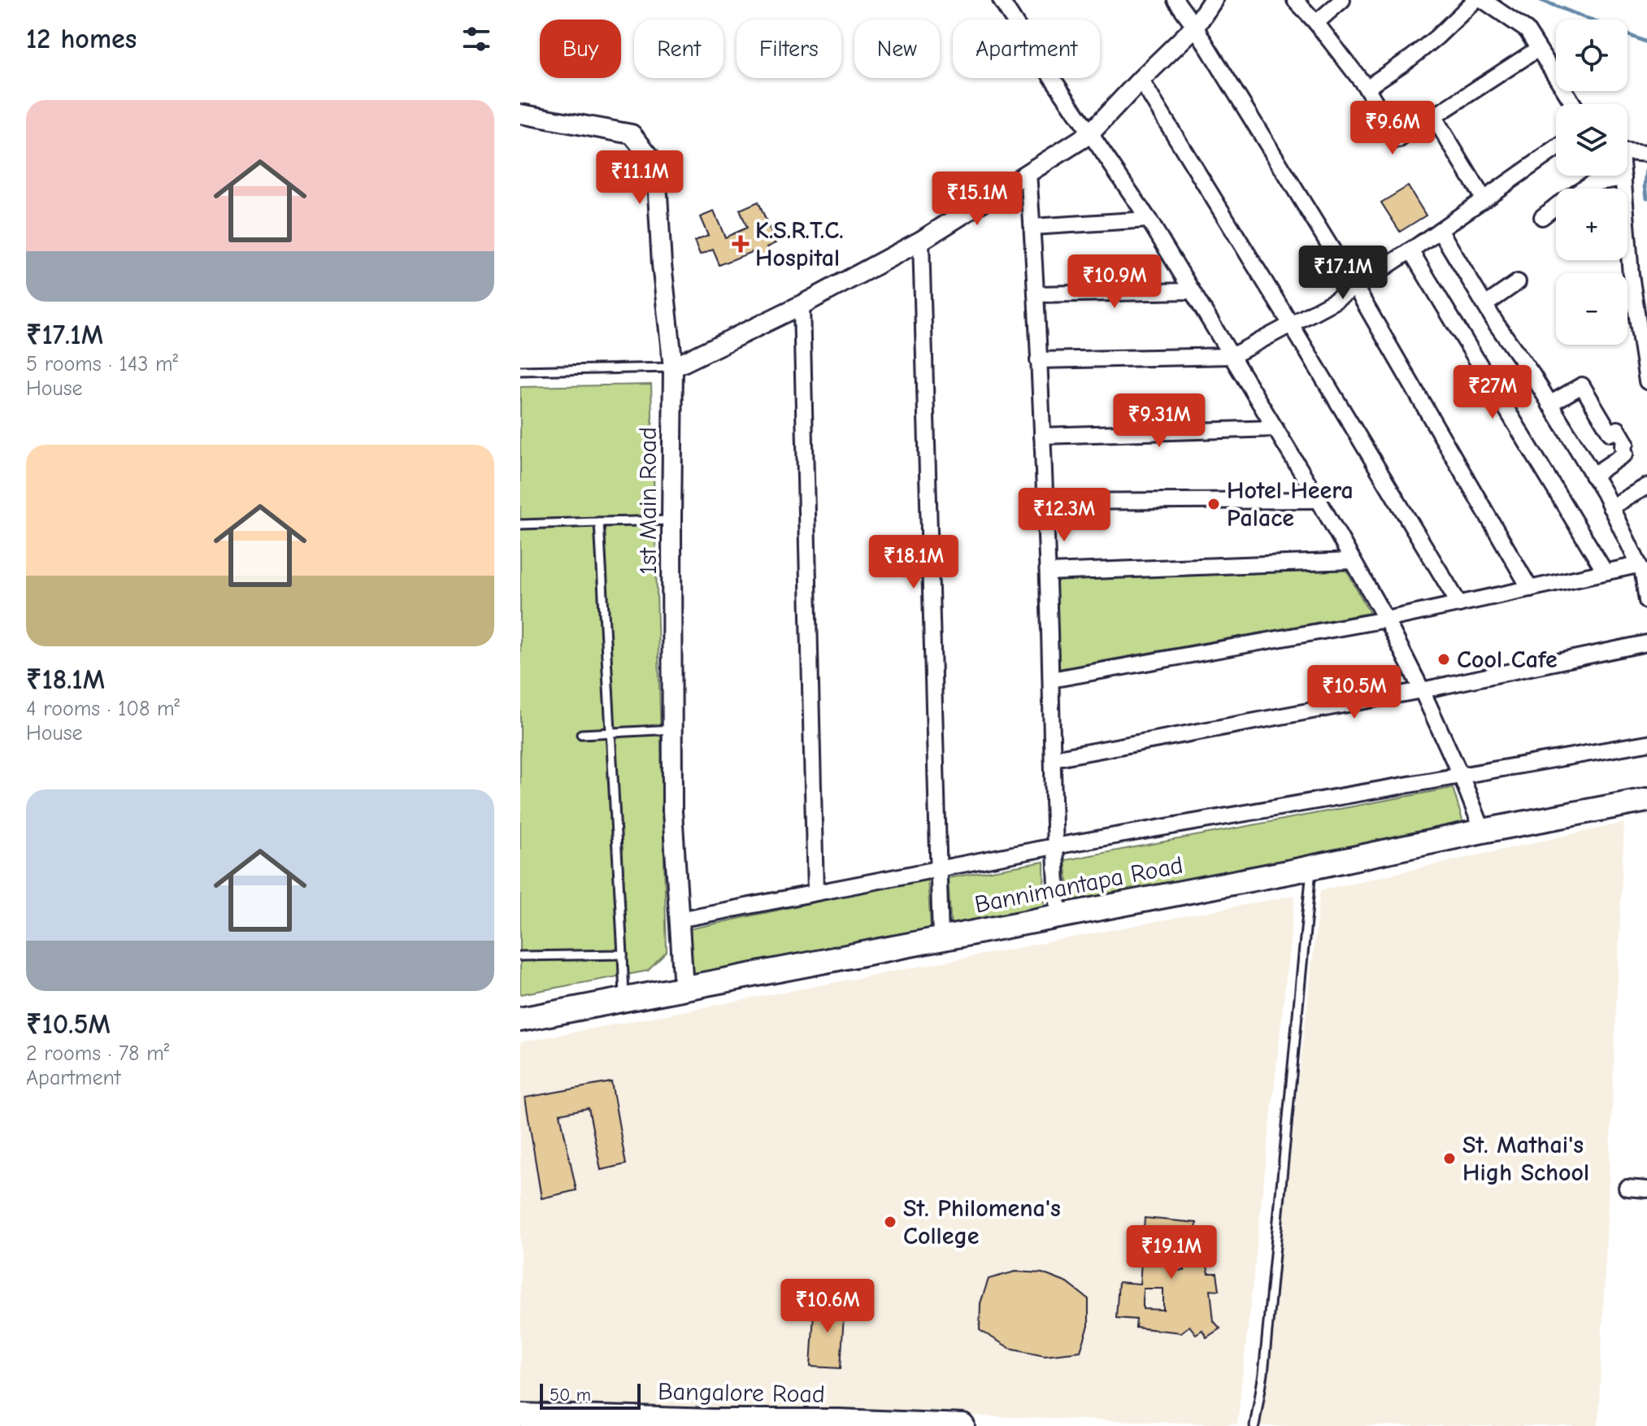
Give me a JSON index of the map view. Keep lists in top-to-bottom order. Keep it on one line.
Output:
{"streets":{"main road":["Bannimantapa Road","Bangalore Road"],"street":["1st Main Road"]},"crossings":[["1st Main Road","Bannimantapa Road"]],"places":{"health":["K.S.R.T.C. Hospital"],"other":["Hotel Heera Palace","Cool Cafe","St. Mathai's High School","St. Philomena's College"]},"scale_bar":"50 m","page":{"heading":"12 homes","map_buttons":["+","−"],"chip":["Buy","Rent","Filters","New","Apartment"],"list":[{"name":"₹17.1M","note":"5 rooms · 143 m² · House"},{"name":"₹18.1M","note":"4 rooms · 108 m² · House"},{"name":"₹10.5M","note":"2 rooms · 78 m² · Apartment"}],"price":["₹9.6M","₹11.1M","₹15.1M","₹17.1M","₹10.9M","₹27M","₹9.31M","₹12.3M","₹18.1M","₹10.5M","₹19.1M","₹10.6M"],"scale":"50 m"}}
